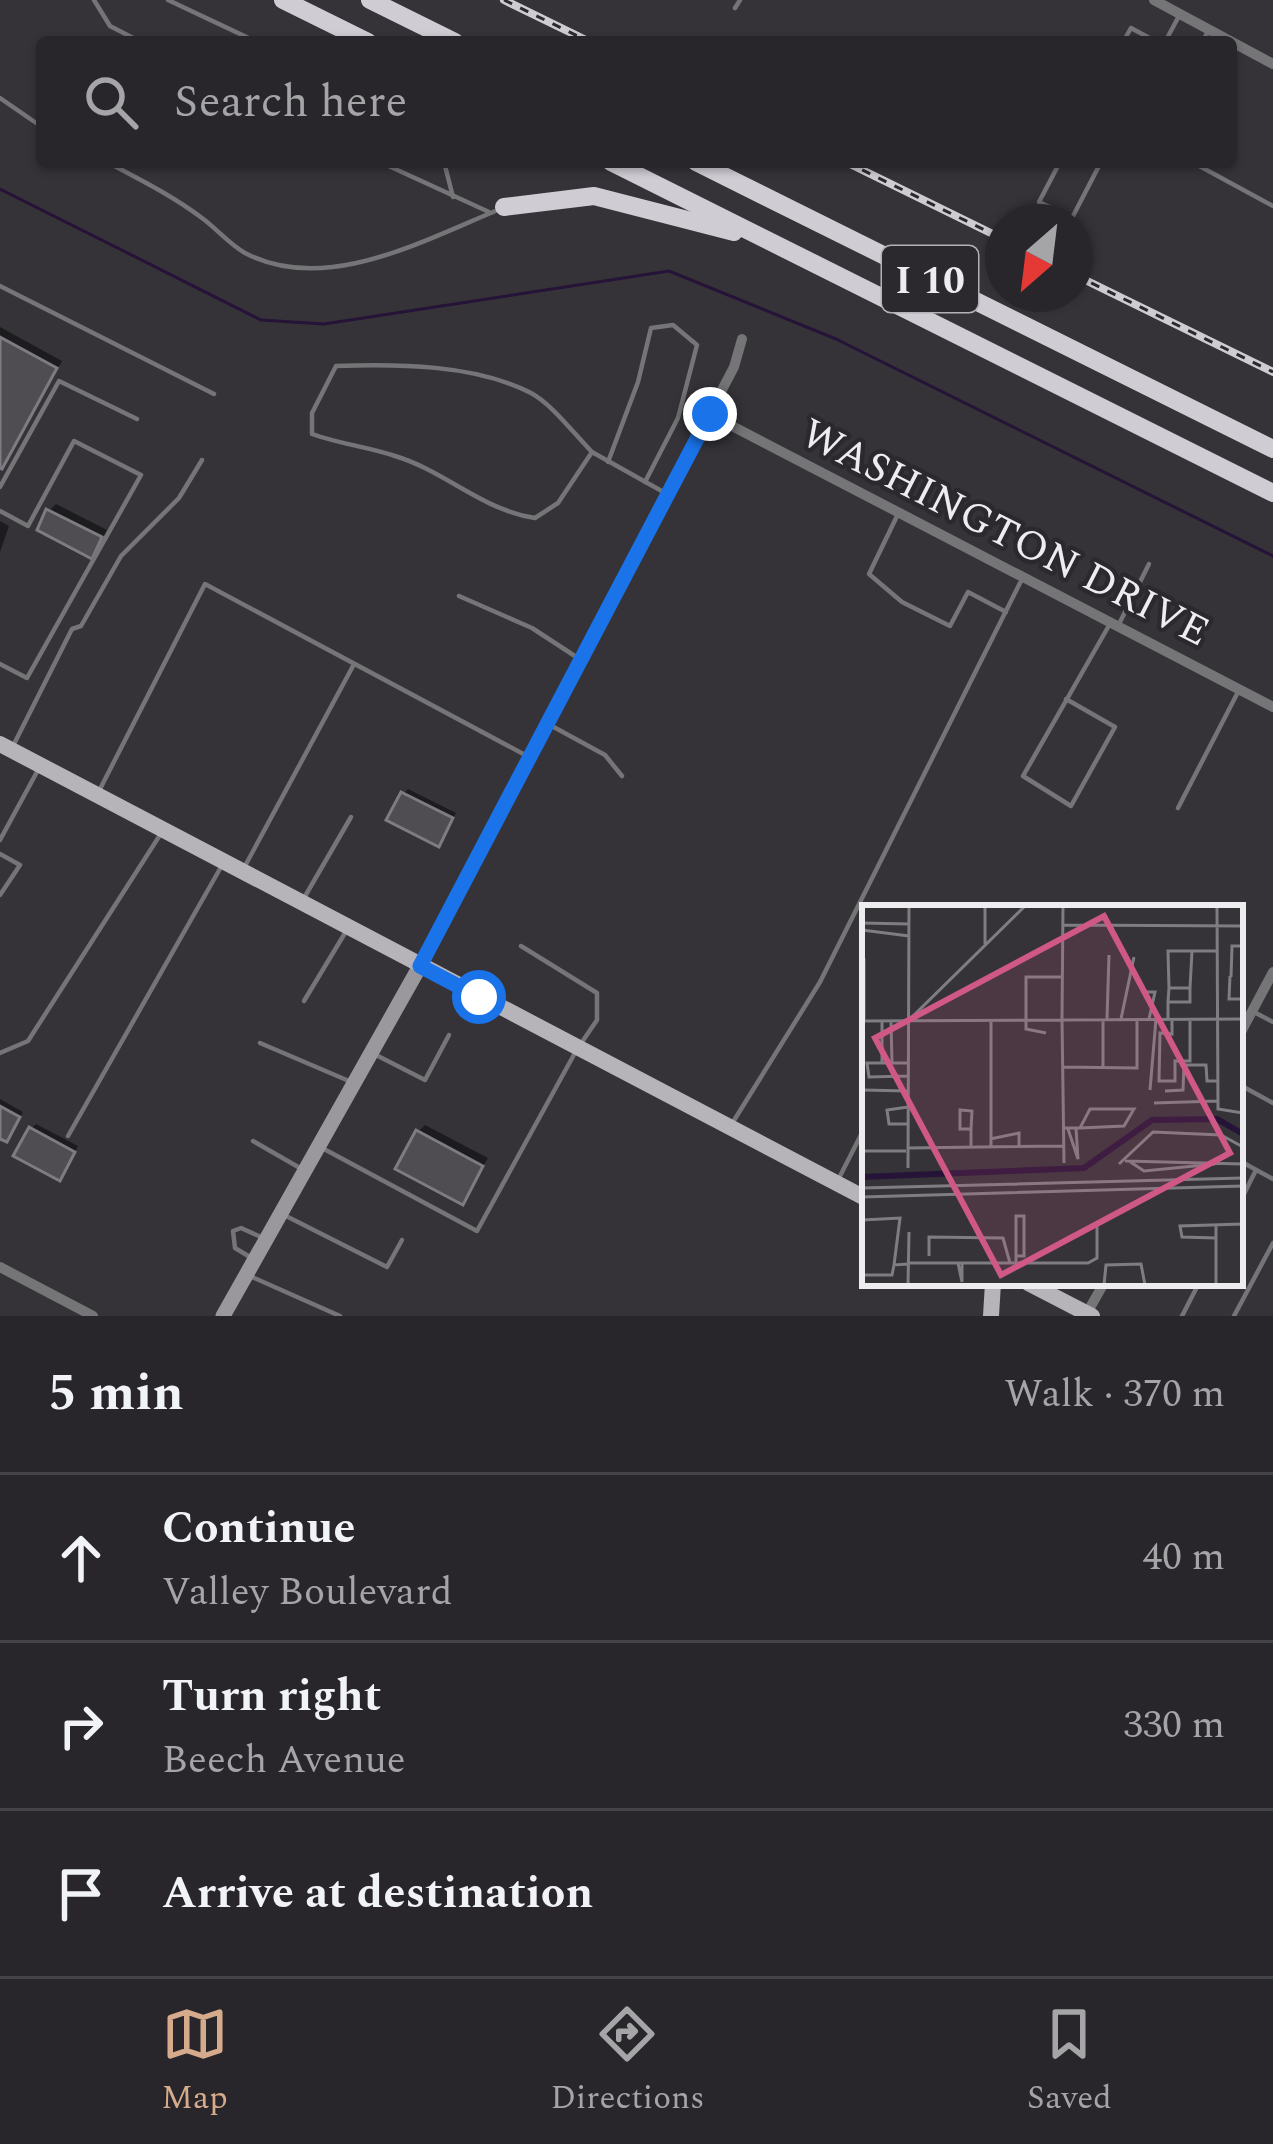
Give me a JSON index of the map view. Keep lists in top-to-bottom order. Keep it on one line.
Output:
{"streets":{"highway":["I 10"],"street":["WASHINGTON DRIVE"]},"north":"bottom left","page":{"search":"Search here","heading":["5 min","Walk · 370 m"],"list":[["Continue","Valley Boulevard","40 m"],["Turn right","Beech Avenue","330 m"],"Arrive at destination"],"nav":["Map","Directions","Saved"]}}
